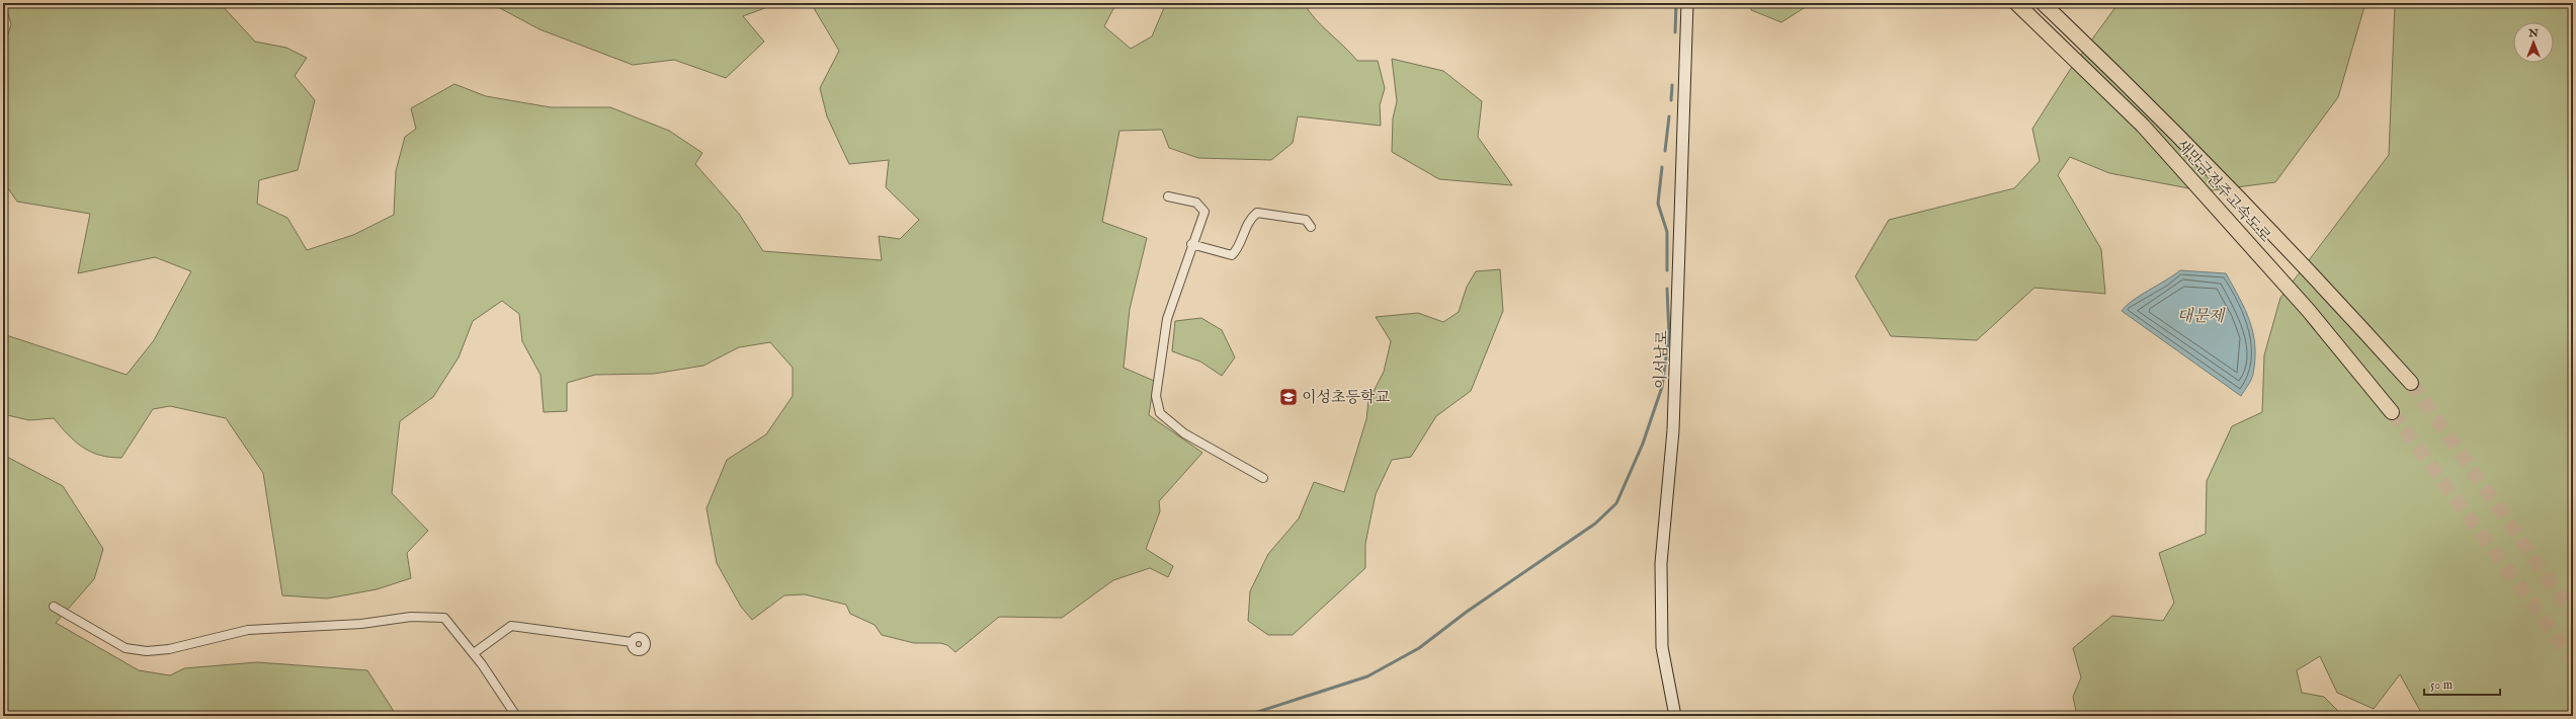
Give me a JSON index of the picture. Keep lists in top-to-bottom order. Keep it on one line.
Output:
{"streets":{"highway":["새만금전주고속도로"],"main road":["이서남로"]},"water":["대문제"],"places":{"school or university":["이성초등학교"]},"scale_bar":"50 m","north":"top"}
